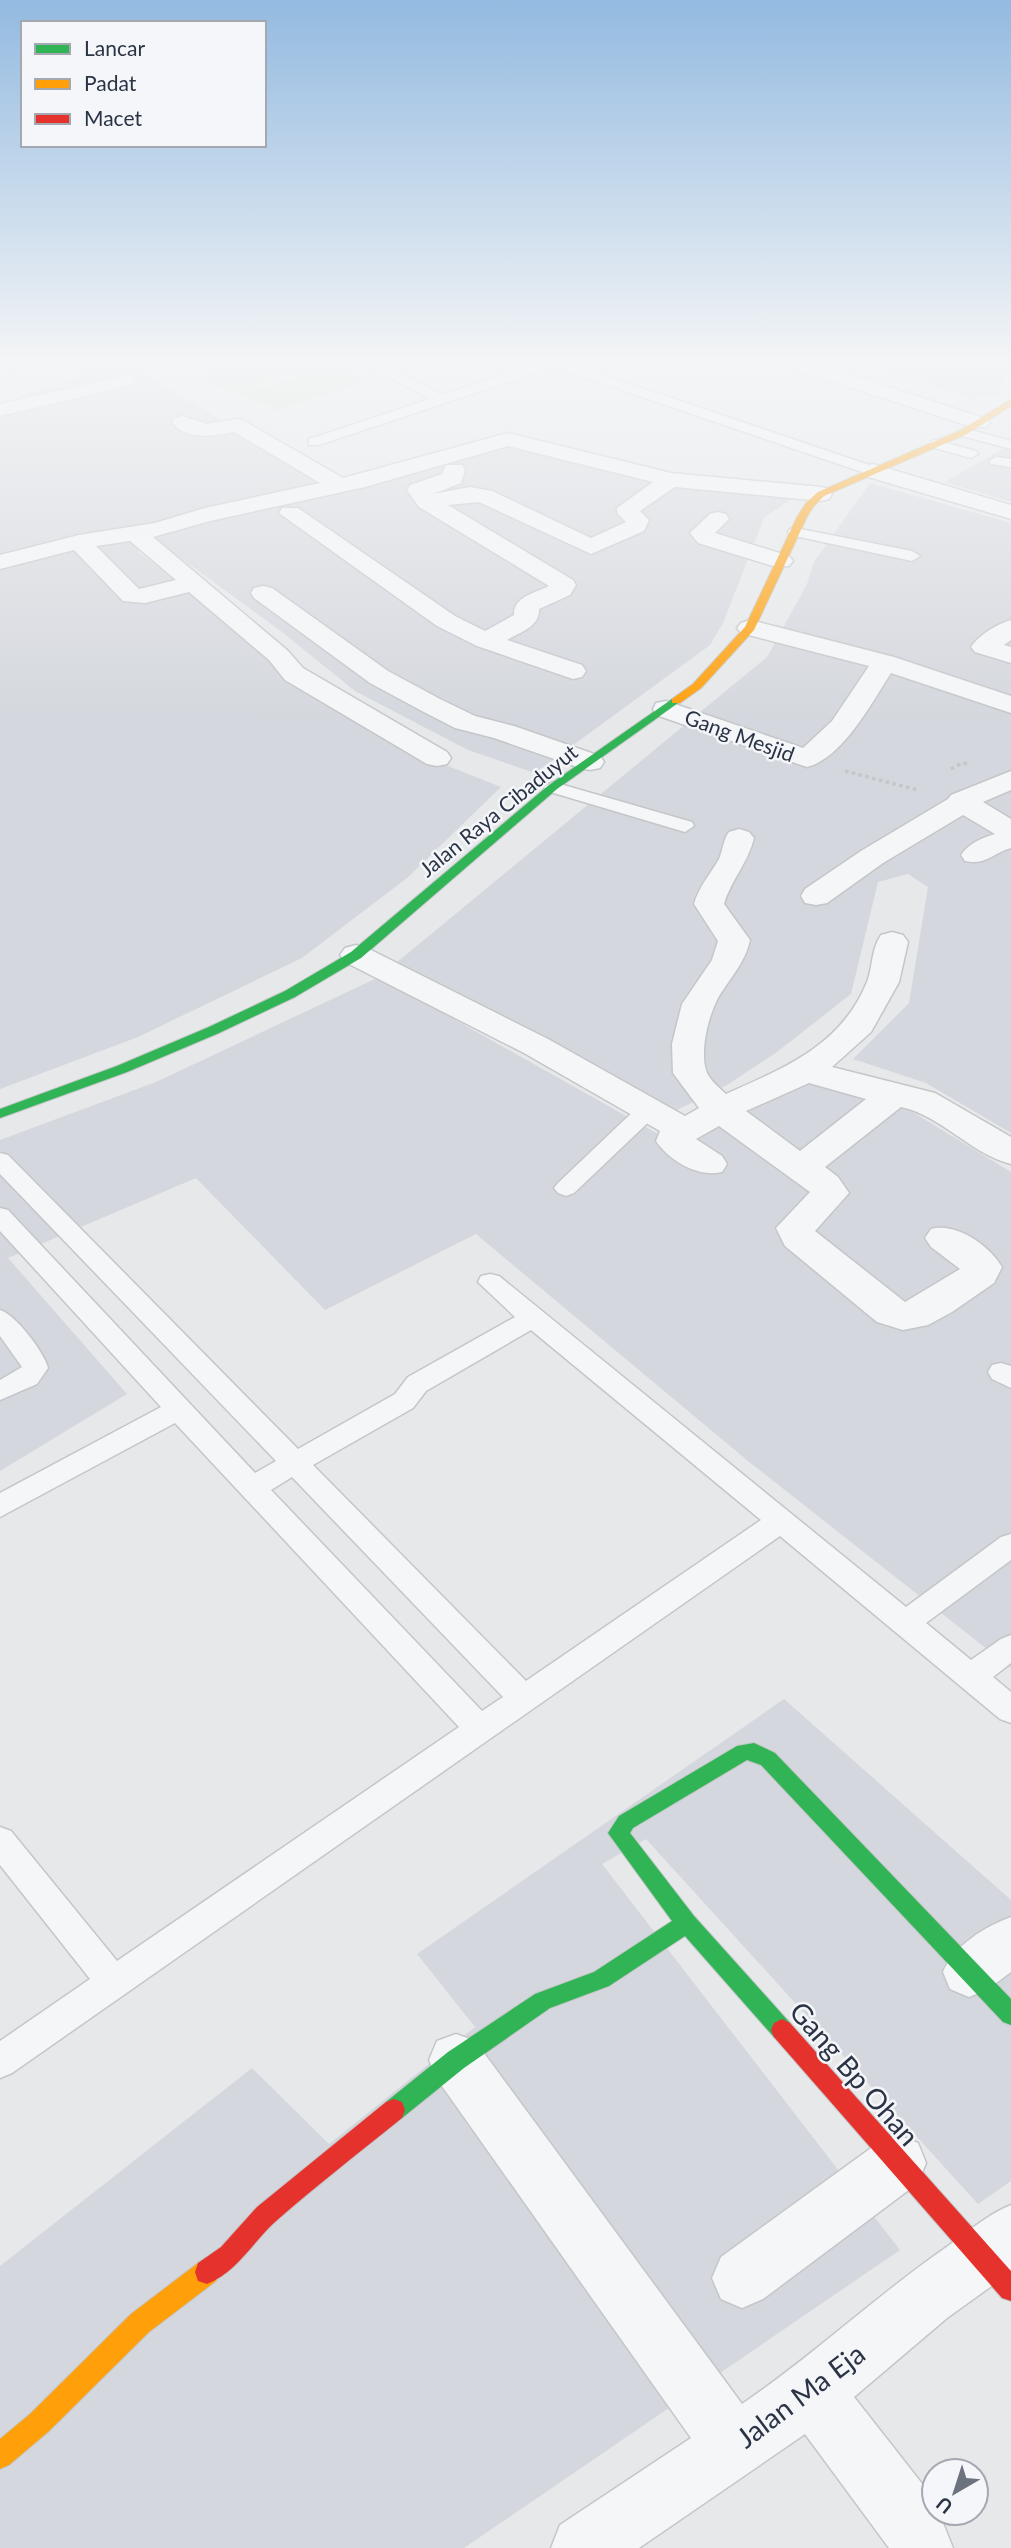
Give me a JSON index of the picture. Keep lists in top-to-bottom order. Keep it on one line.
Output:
{"streets":{"main road":["Jalan Raya Cibaduyut","Gang Bp Ohan"],"street":["Gang Mesjid","Jalan Ma Eja"]},"crossings":[["Gang Mesjid","Jalan Raya Cibaduyut"],["Gang Bp Ohan","Jalan Ma Eja"]],"legend":["Lancar","Padat","Macet"],"north":"bottom left"}
